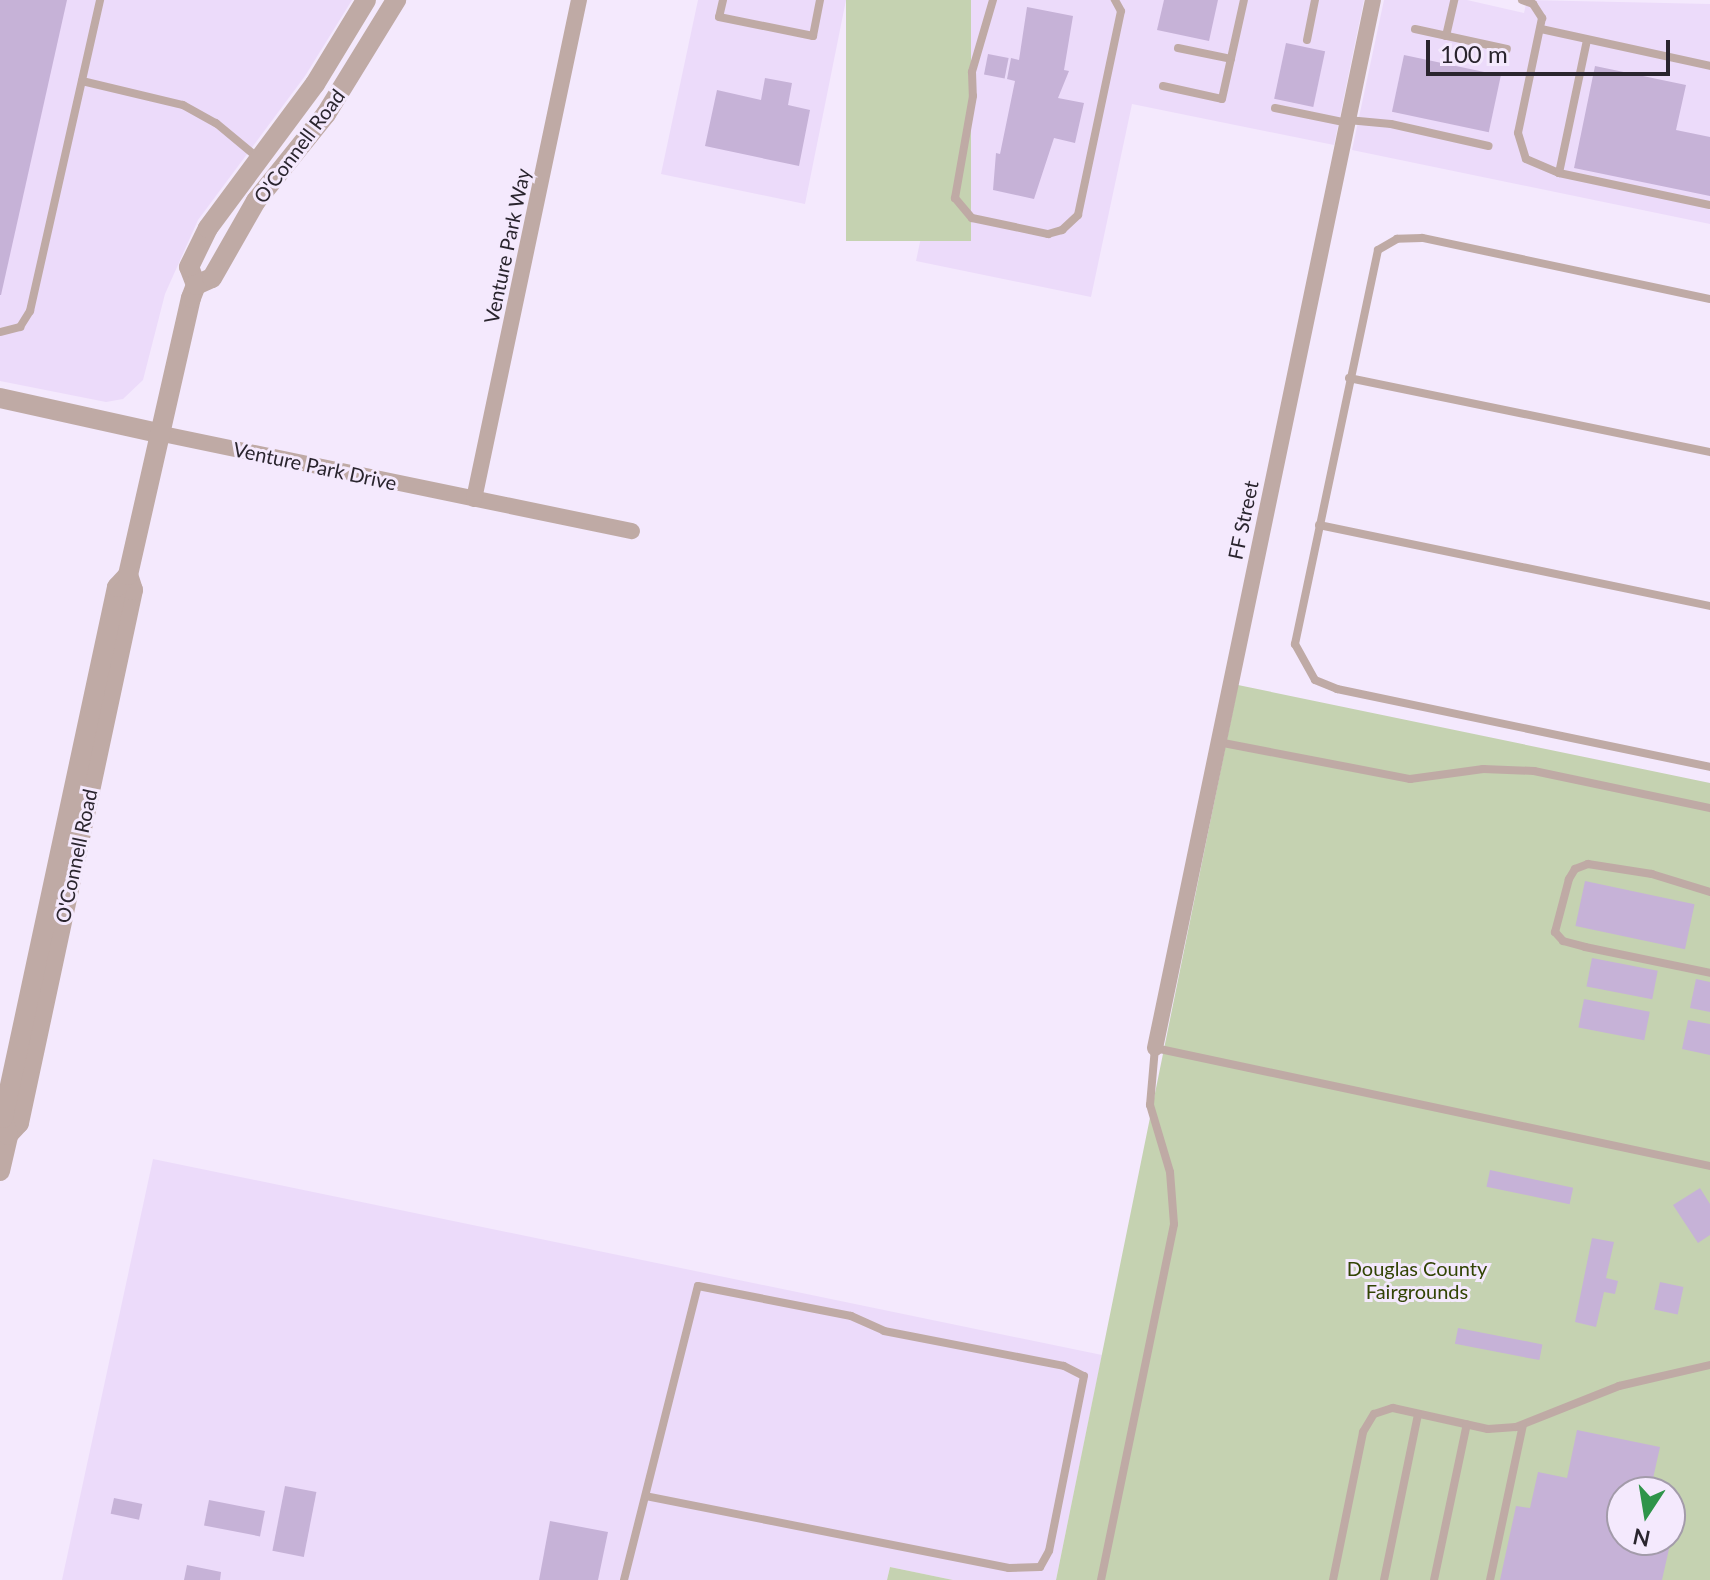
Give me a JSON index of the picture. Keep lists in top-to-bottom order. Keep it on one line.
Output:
{"streets":{"street":["O'Connell Road","Venture Park Way","Venture Park Drive","FF Street"]},"crossings":[["O'Connell Road","Venture Park Drive"],["Venture Park Way","Venture Park Drive"]],"parks":["Douglas County Fairgrounds"],"scale_bar":"100 m","north":"bottom"}
